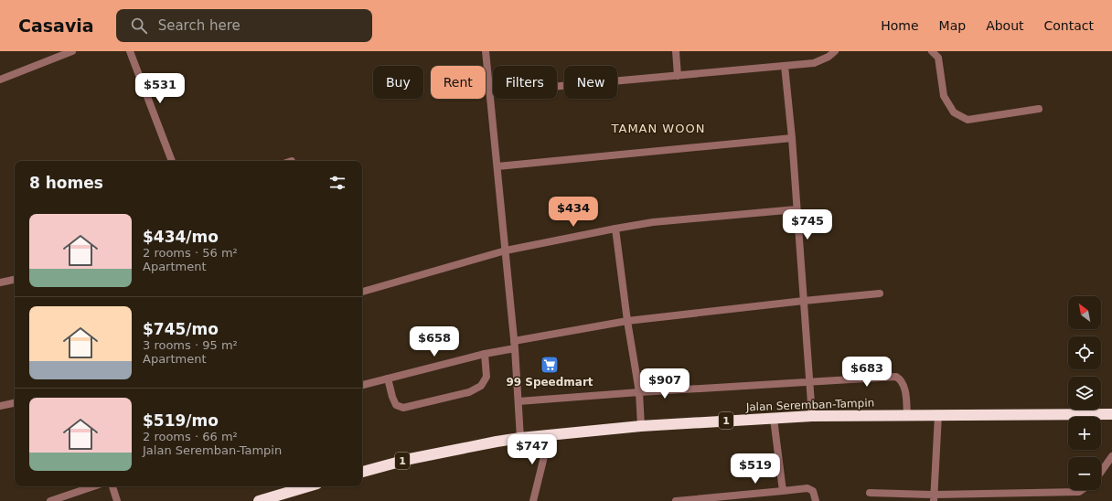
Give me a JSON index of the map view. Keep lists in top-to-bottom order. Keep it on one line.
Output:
{"streets":{"highway":["Jalan Seremban-Tampin","1"]},"districts":["TAMAN WOON"],"places":{"supermarket":["99 Speedmart"]},"north":"top left","page":{"header":"Casavia","search":"Search here","nav":["Home","Map","About","Contact"],"chip":["Buy","Rent","Filters","New"],"price":["$531","$434","$745","$658","$683","$907","$747","$519"],"heading":"8 homes","list":[{"name":"$434/mo","note":"2 rooms · 56 m² · Apartment"},{"name":"$745/mo","note":"3 rooms · 95 m² · Apartment"},{"name":"$519/mo","note":"2 rooms · 66 m² · Jalan Seremban-Tampin"}],"map_buttons":["+","−"]}}
